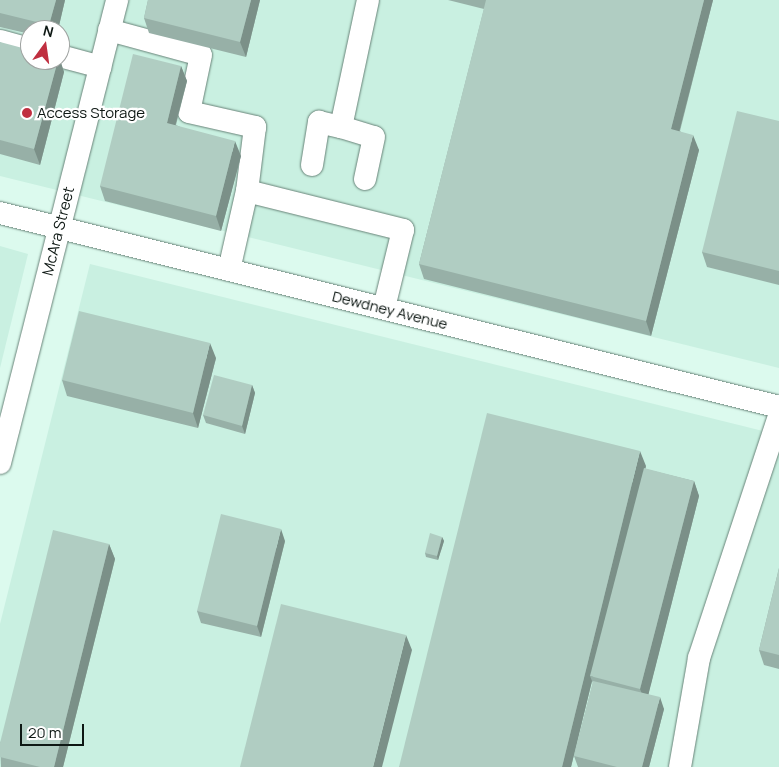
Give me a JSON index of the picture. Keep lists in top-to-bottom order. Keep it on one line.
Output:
{"streets":{"street":["McAra Street","Dewdney Avenue"]},"crossings":[["McAra Street","Dewdney Avenue"]],"places":["Access Storage"],"scale_bar":"20 m","north":"top"}
